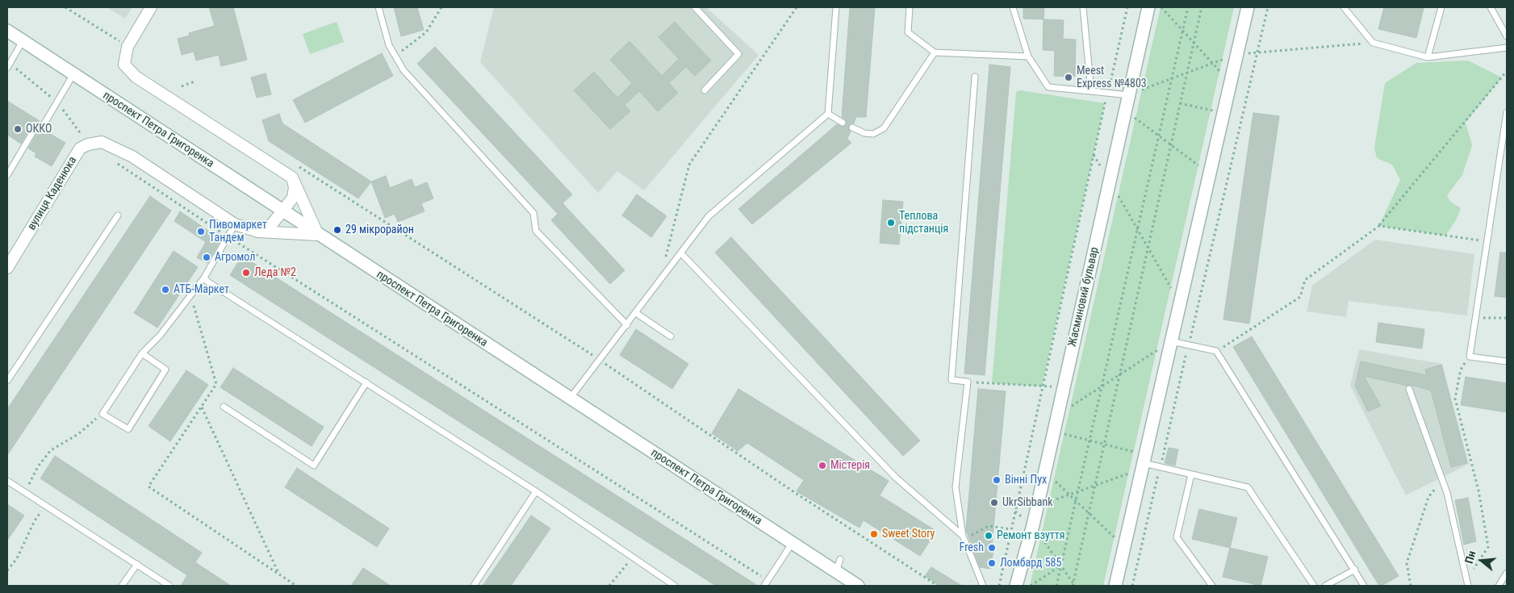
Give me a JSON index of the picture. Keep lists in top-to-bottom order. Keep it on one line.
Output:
{"streets":{"street":["проспект Петра Григоренка","вулиця Каденюка","Жасминовий бульвар"]},"crossings":[["проспект Петра Григоренка","вулиця Каденюка"]],"places":["Meest Express №4803","ОККО","Теплова підстанція","29 мікрорайон","Пивомаркет Тандем","Агромол","Леда №2","АТБ-Маркет","Містерія","Вінні Пух","UkrSibbank","Sweet Story","Ремонт взуття","Fresh","Ломбард 585"],"north":"left"}
